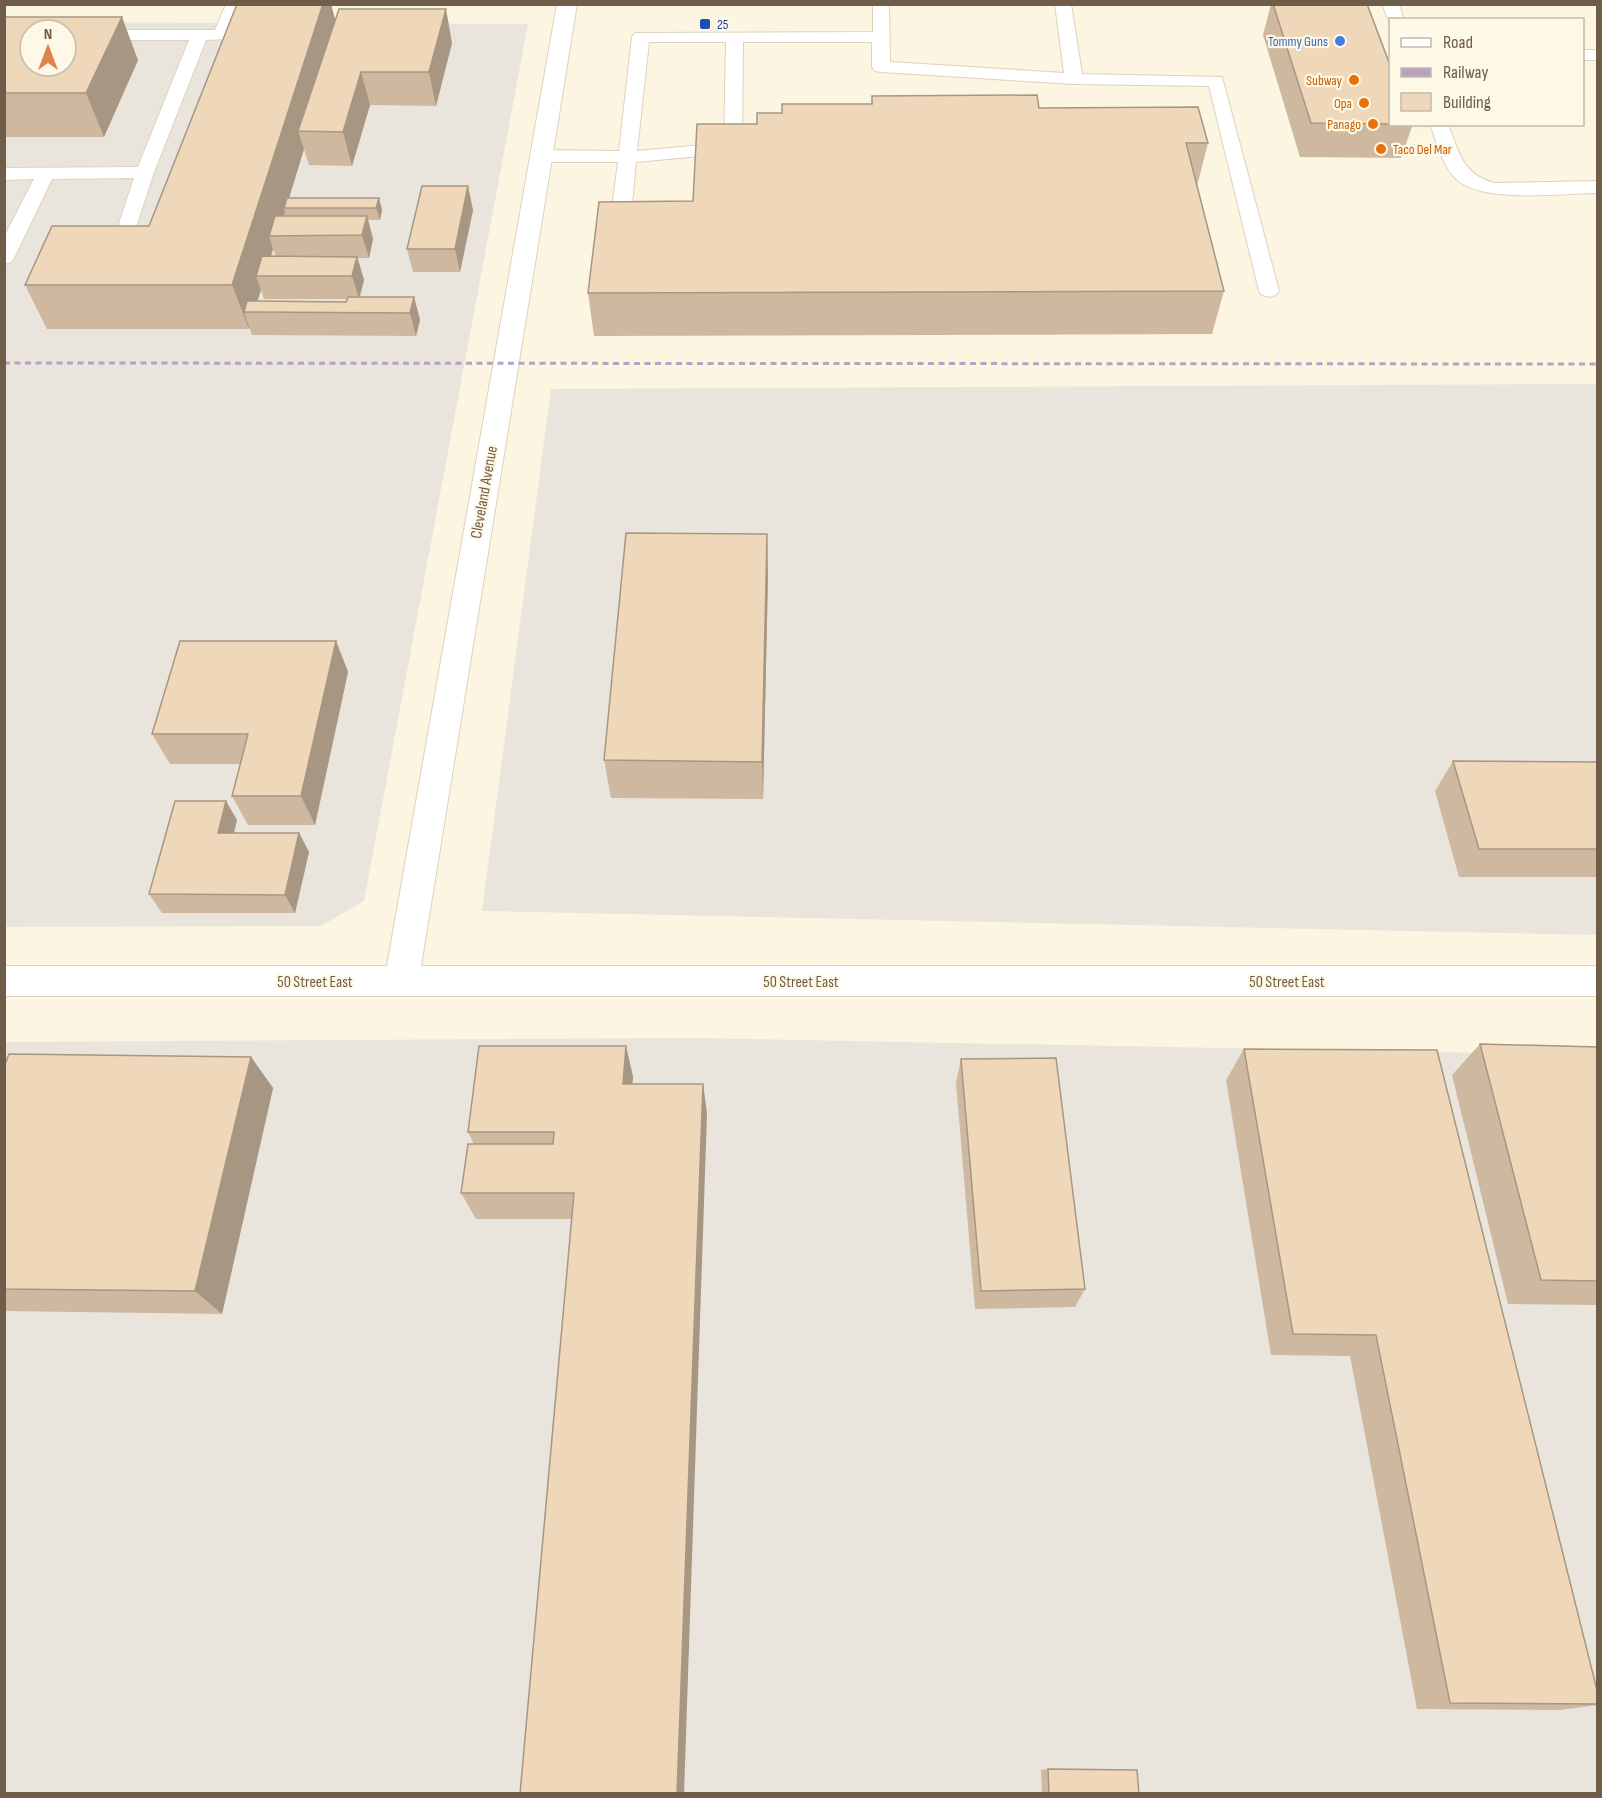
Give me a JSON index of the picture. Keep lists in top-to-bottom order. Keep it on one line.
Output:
{"streets":{"street":["Cleveland Avenue","50 Street East"]},"crossings":[["Cleveland Avenue","50 Street East"]],"places":{"transit":["25"],"other":["Tommy Guns","Subway","Opa","Panago","Taco Del Mar"]},"legend":["Road","Railway","Building"],"north":"top"}
